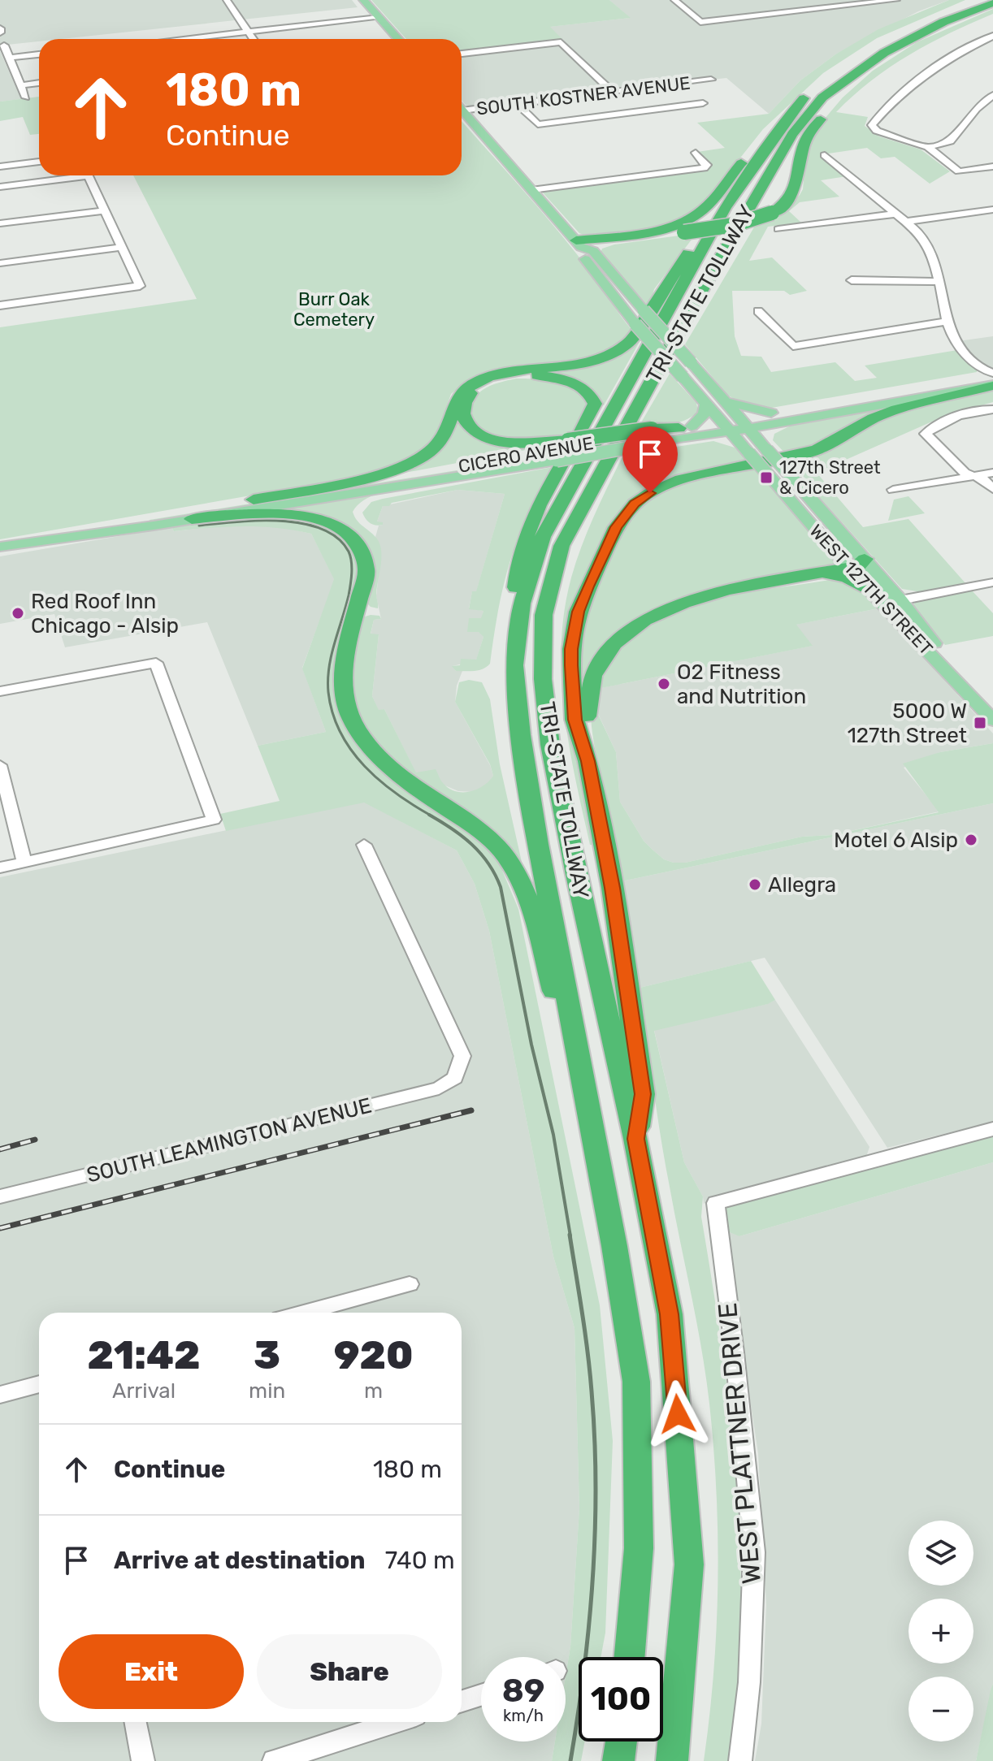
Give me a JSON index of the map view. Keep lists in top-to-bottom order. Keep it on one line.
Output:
{"streets":{"highway":["TRI-STATE TOLLWAY"],"main road":["CICERO AVENUE","WEST 127TH STREET"],"street":["SOUTH KOSTNER AVENUE","SOUTH LEAMINGTON AVENUE","WEST PLATTNER DRIVE"]},"parks":["Burr Oak Cemetery"],"places":{"transit":["127th Street & Cicero","5000 W 127th Street"],"other":["Red Roof Inn Chicago - Alsip","O2 Fitness and Nutrition","Motel 6 Alsip","Allegra"]},"page":{"turn":["180 m","Continue"],"eta":["21:42","Arrival","3","min","920","m"],"list":[{"name":"Continue","value":"180 m"},{"name":"Arrive at destination","value":"740 m"}],"map_buttons":["+","−"],"buttons":["Exit","Share"],"speed":"89 km/h","limit":"100"}}
